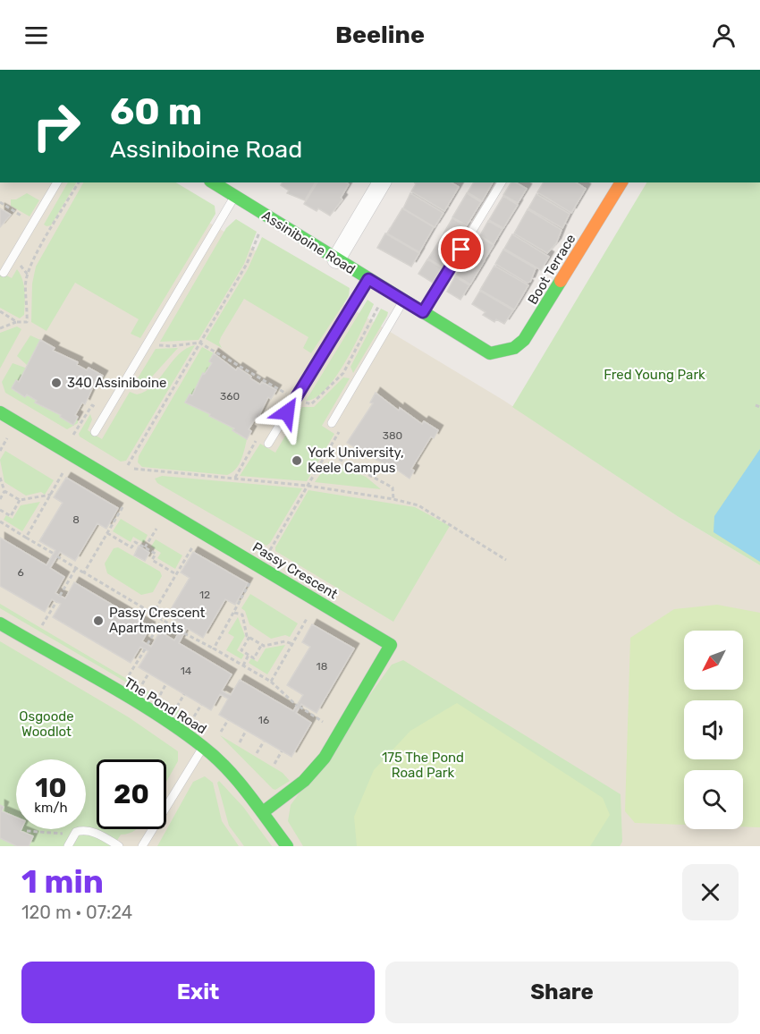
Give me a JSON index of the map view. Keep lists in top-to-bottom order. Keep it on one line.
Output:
{"streets":{"street":["Assiniboine Road","Boot Terrace","Passy Crescent","The Pond Road"]},"crossings":[["Assiniboine Road","Boot Terrace"],["Passy Crescent","The Pond Road"]],"parks":["Fred Young Park","Osgoode Woodlot","175 The Pond Road Park"],"places":["340 Assiniboine","York University, Keele Campus","Passy Crescent Apartments"],"house_numbers":["360","380","8","6","12","18","14","16"],"north":"bottom left","page":{"header":"Beeline","turn":["60 m","Assiniboine Road"],"speed":"10 km/h","limit":"20","heading":["1 min","120 m · 07:24"],"buttons":["Exit","Share"]}}
